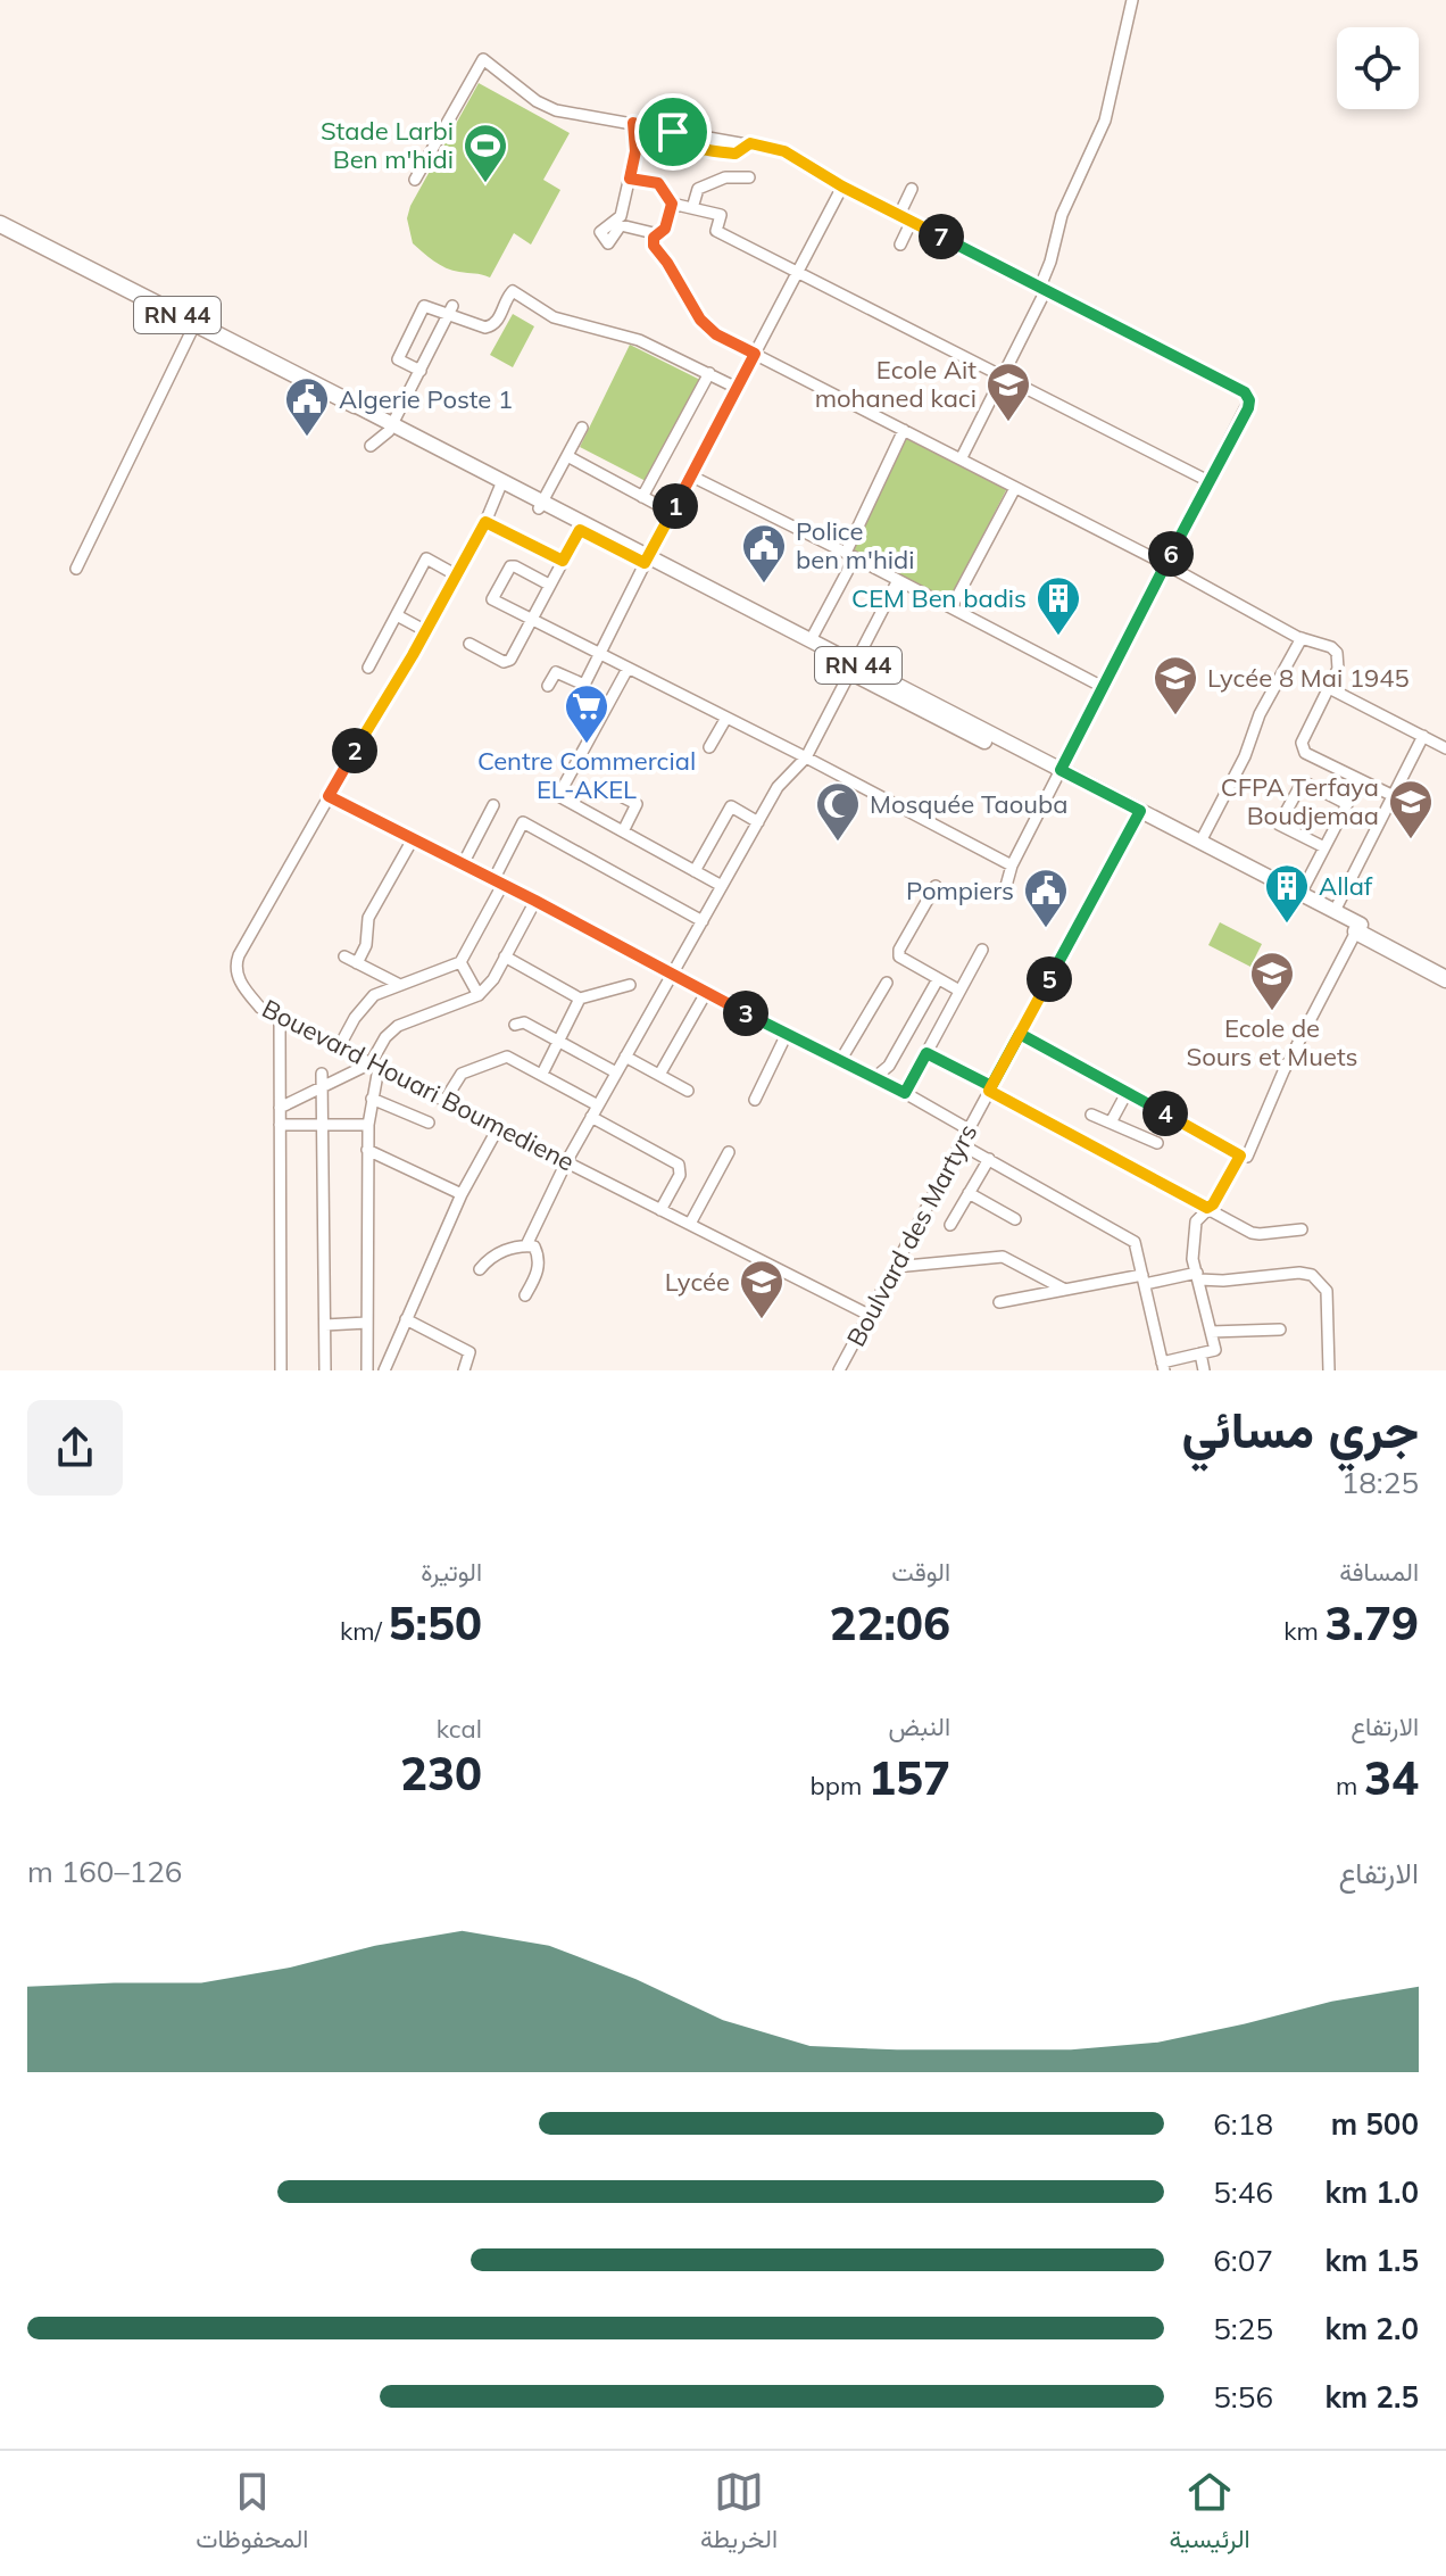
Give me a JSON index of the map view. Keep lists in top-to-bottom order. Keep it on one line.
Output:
{"streets":{"highway":["RN 44"],"street":["Bouevard Houari Boumediene","Boulvard des Martyrs"]},"crossings":[["RN 44","Bouevard Houari Boumediene"],["RN 44","Boulvard des Martyrs"],["Bouevard Houari Boumediene","Boulvard des Martyrs"]],"places":{"sports":["Stade Larbi Ben m'hidi"],"school or university":["Ecole Ait mohaned kaci","Lycée 8 Mai 1945","CFPA Terfaya Boudjemaa","Ecole de Sours et Muets","Lycée"],"public building":["Algerie Poste 1","Police ben m'hidi","Pompiers"],"building":["CEM Ben badis","Allaf"],"supermarket":["Centre Commercial EL-AKEL"],"mosque":["Mosquée Taouba"]},"page":{"pins":["7","1","6","2","5","3","4"],"heading":["جري مسائي","18:25"],"stats":[["المسافة","3.79 km"],["الوقت","22:06"],["الوتيرة","5:50 /km"],["الارتفاع","34 m"],["النبض","157 bpm"],["kcal","230"]],"chart":["الارتفاع","126–160 m"],"list":[{"name":"500 m","note":"6:18"},{"name":"1.0 km","note":"5:46"},{"name":"1.5 km","note":"6:07"},{"name":"2.0 km","note":"5:25"},{"name":"2.5 km","note":"5:56"}],"tabs":["الرئيسية","الخريطة","المحفوظات"]}}
